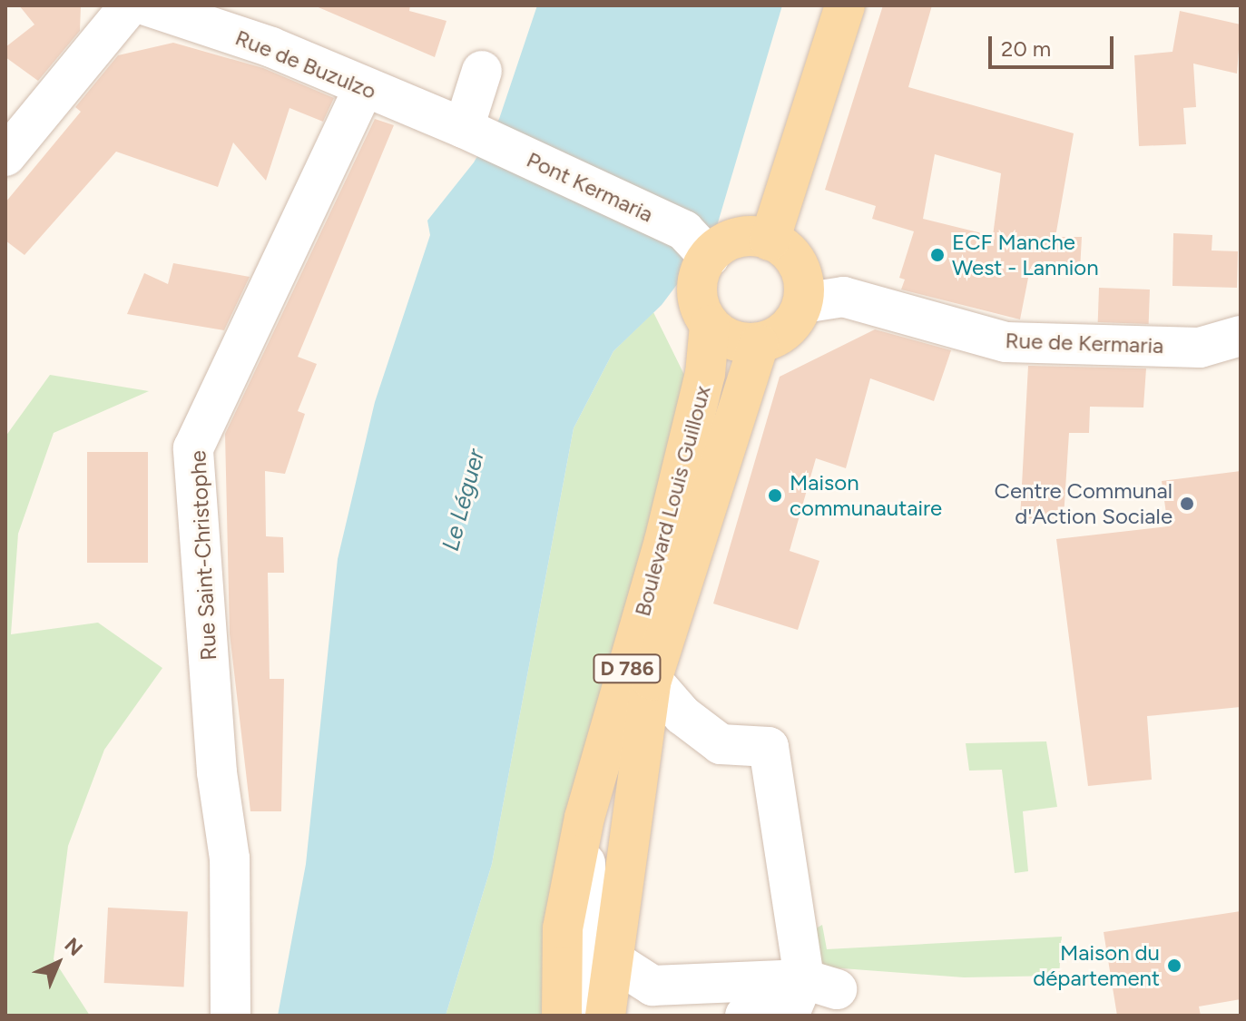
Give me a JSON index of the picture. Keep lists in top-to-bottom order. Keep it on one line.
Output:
{"streets":{"main road":["Boulevard Louis Guilloux","D 786"],"street":["Rue de Buzulzo","Pont Kermaria","Rue de Kermaria","Rue Saint-Christophe"]},"crossings":[["Rue de Buzulzo","Pont Kermaria"],["Rue de Buzulzo","Rue Saint-Christophe"],["Pont Kermaria","Rue de Kermaria"],["Pont Kermaria","Boulevard Louis Guilloux"],["Rue de Kermaria","Boulevard Louis Guilloux"]],"water":["Le Léguer"],"places":["ECF Manche West - Lannion","Maison communautaire","Centre Communal d'Action Sociale","Maison du département"],"scale_bar":"20 m","north":"top right"}
